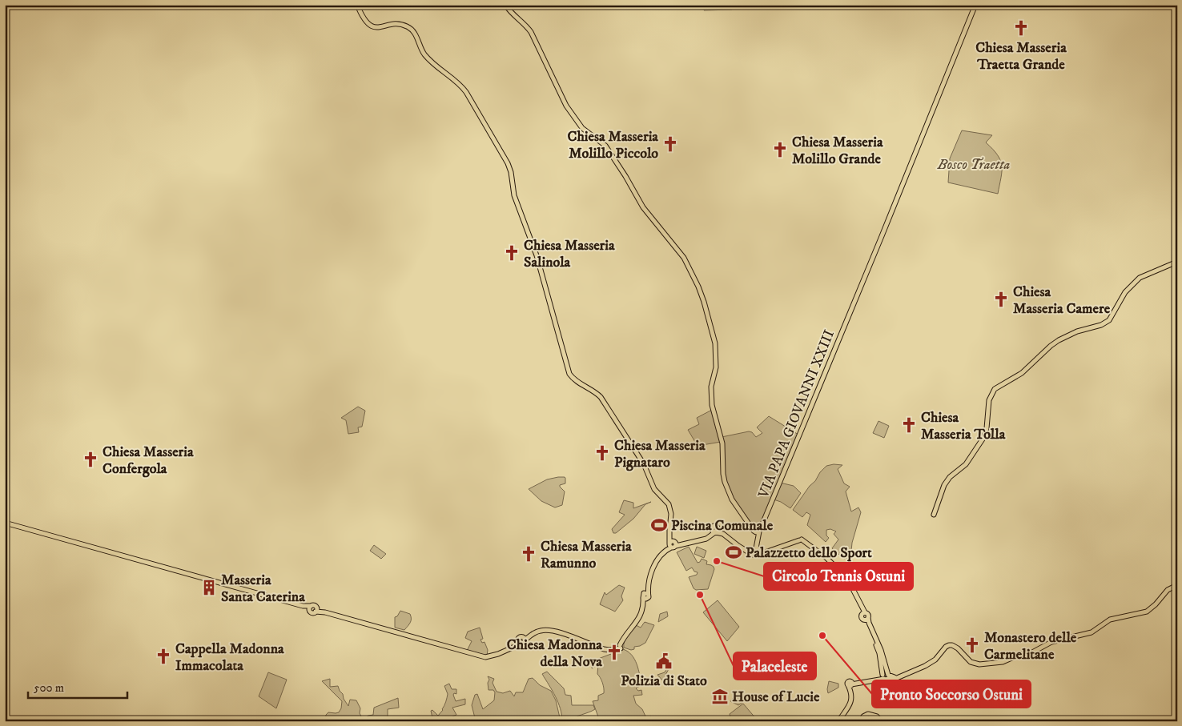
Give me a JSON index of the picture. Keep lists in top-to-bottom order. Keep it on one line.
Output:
{"streets":{"main road":["VIA PAPA GIOVANNI XXIII"]},"parks":["Bosco Traetta"],"places":{"church":["Chiesa Masseria Traetta Grande","Chiesa Masseria Molillo Piccolo","Chiesa Masseria Molillo Grande","Chiesa Masseria Salinola","Chiesa Masseria Camere","Chiesa Masseria Tolla","Chiesa Masseria Pignataro","Chiesa Masseria Confergola","Chiesa Masseria Ramunno","Monastero delle Carmelitane","Chiesa Madonna della Nova","Cappella Madonna Immacolata"],"sports":["Piscina Comunale","Palazzetto dello Sport"],"other":["Circolo Tennis Ostuni","Palaceleste","Pronto Soccorso Ostuni"],"building":["Masseria Santa Caterina"],"public building":["Polizia di Stato"],"museum":["House of Lucie"]},"scale_bar":"500 m"}
